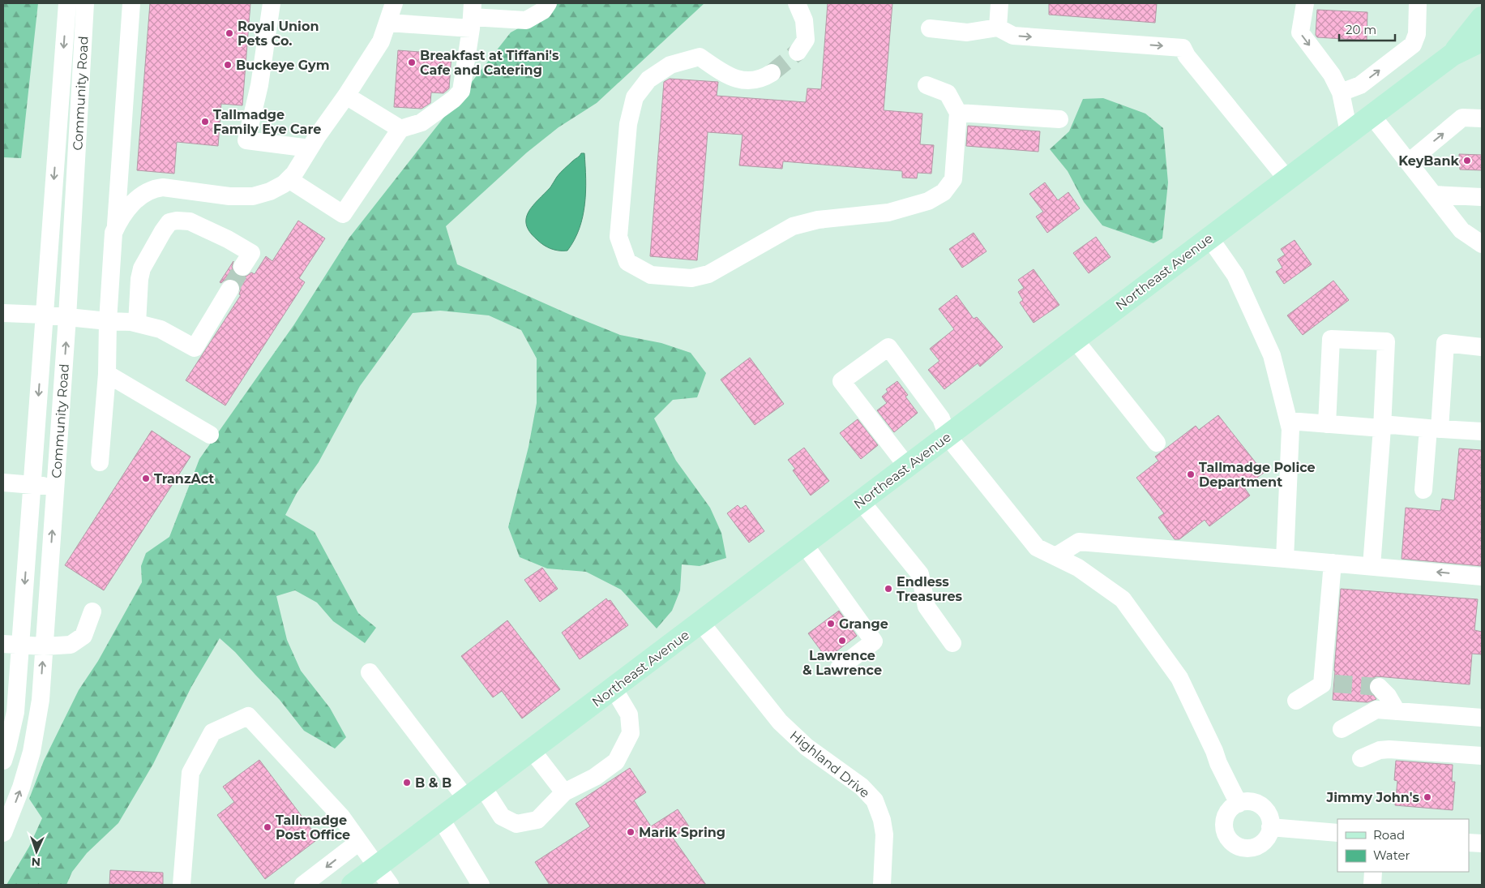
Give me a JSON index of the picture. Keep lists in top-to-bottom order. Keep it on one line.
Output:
{"streets":{"main road":["Northeast Avenue"],"street":["Community Road","Highland Drive"]},"crossings":[["Northeast Avenue","Highland Drive"]],"places":["Royal Union Pets Co.","Breakfast at Tiffani's Cafe and Catering","Buckeye Gym","Tallmadge Family Eye Care","KeyBank","Tallmadge Police Department","TranzAct","Endless Treasures","Grange","Lawrence & Lawrence","B & B","Jimmy John's","Tallmadge Post Office","Marik Spring"],"legend":["Road","Water"],"scale_bar":"20 m","north":"bottom"}
